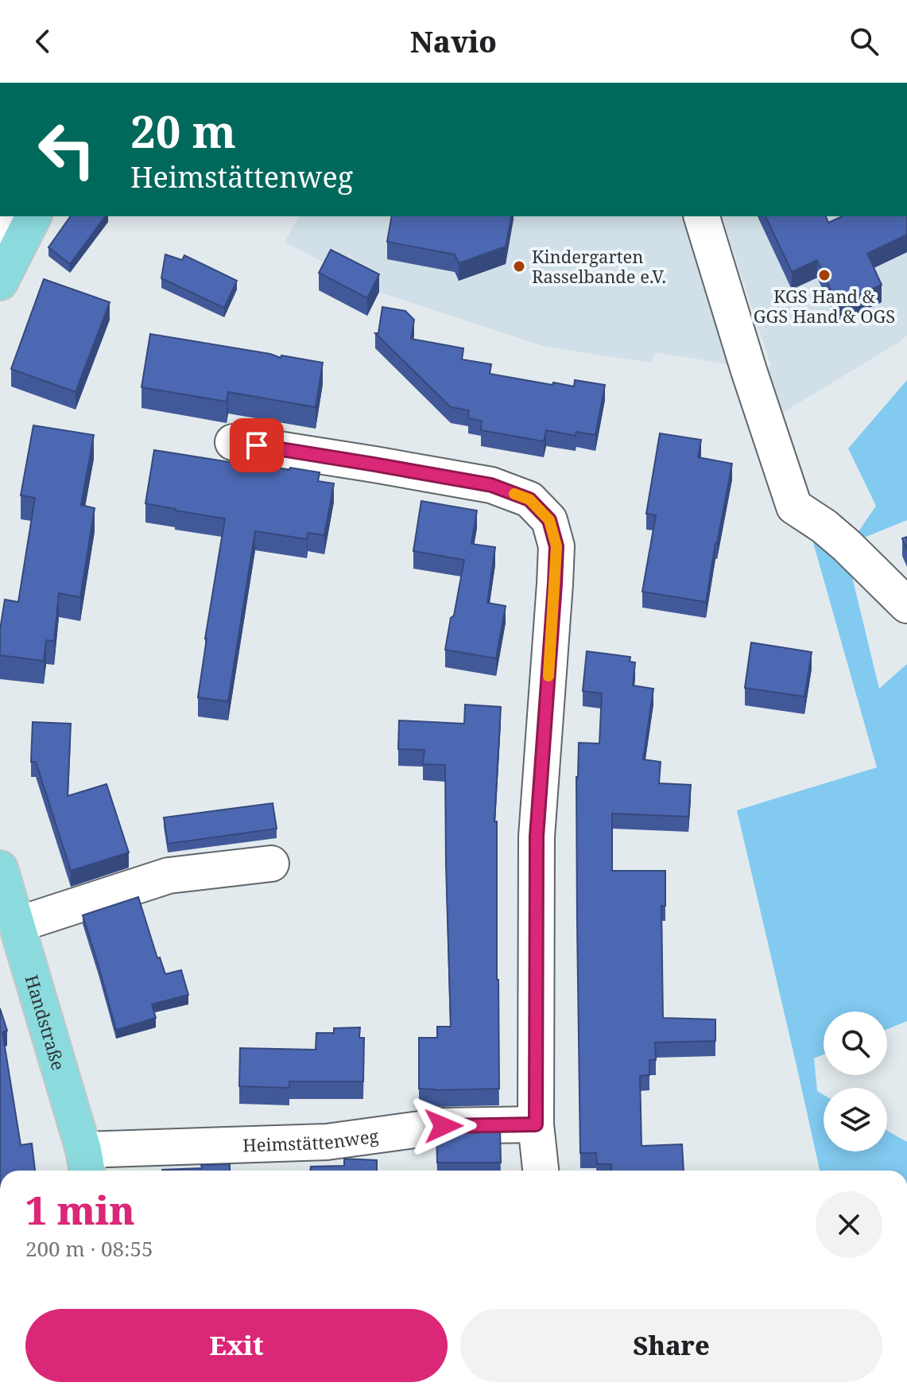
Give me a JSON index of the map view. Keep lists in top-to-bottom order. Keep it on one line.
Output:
{"streets":{"main road":["Handstraße"],"street":["Heimstättenweg"]},"crossings":[["Handstraße","Heimstättenweg"]],"places":["Kindergarten Rasselbande e.V.","KGS Hand & GGS Hand & OGS"],"page":{"header":"Navio","turn":["20 m","Heimstättenweg"],"heading":["1 min","200 m · 08:55"],"buttons":["Exit","Share"]}}
